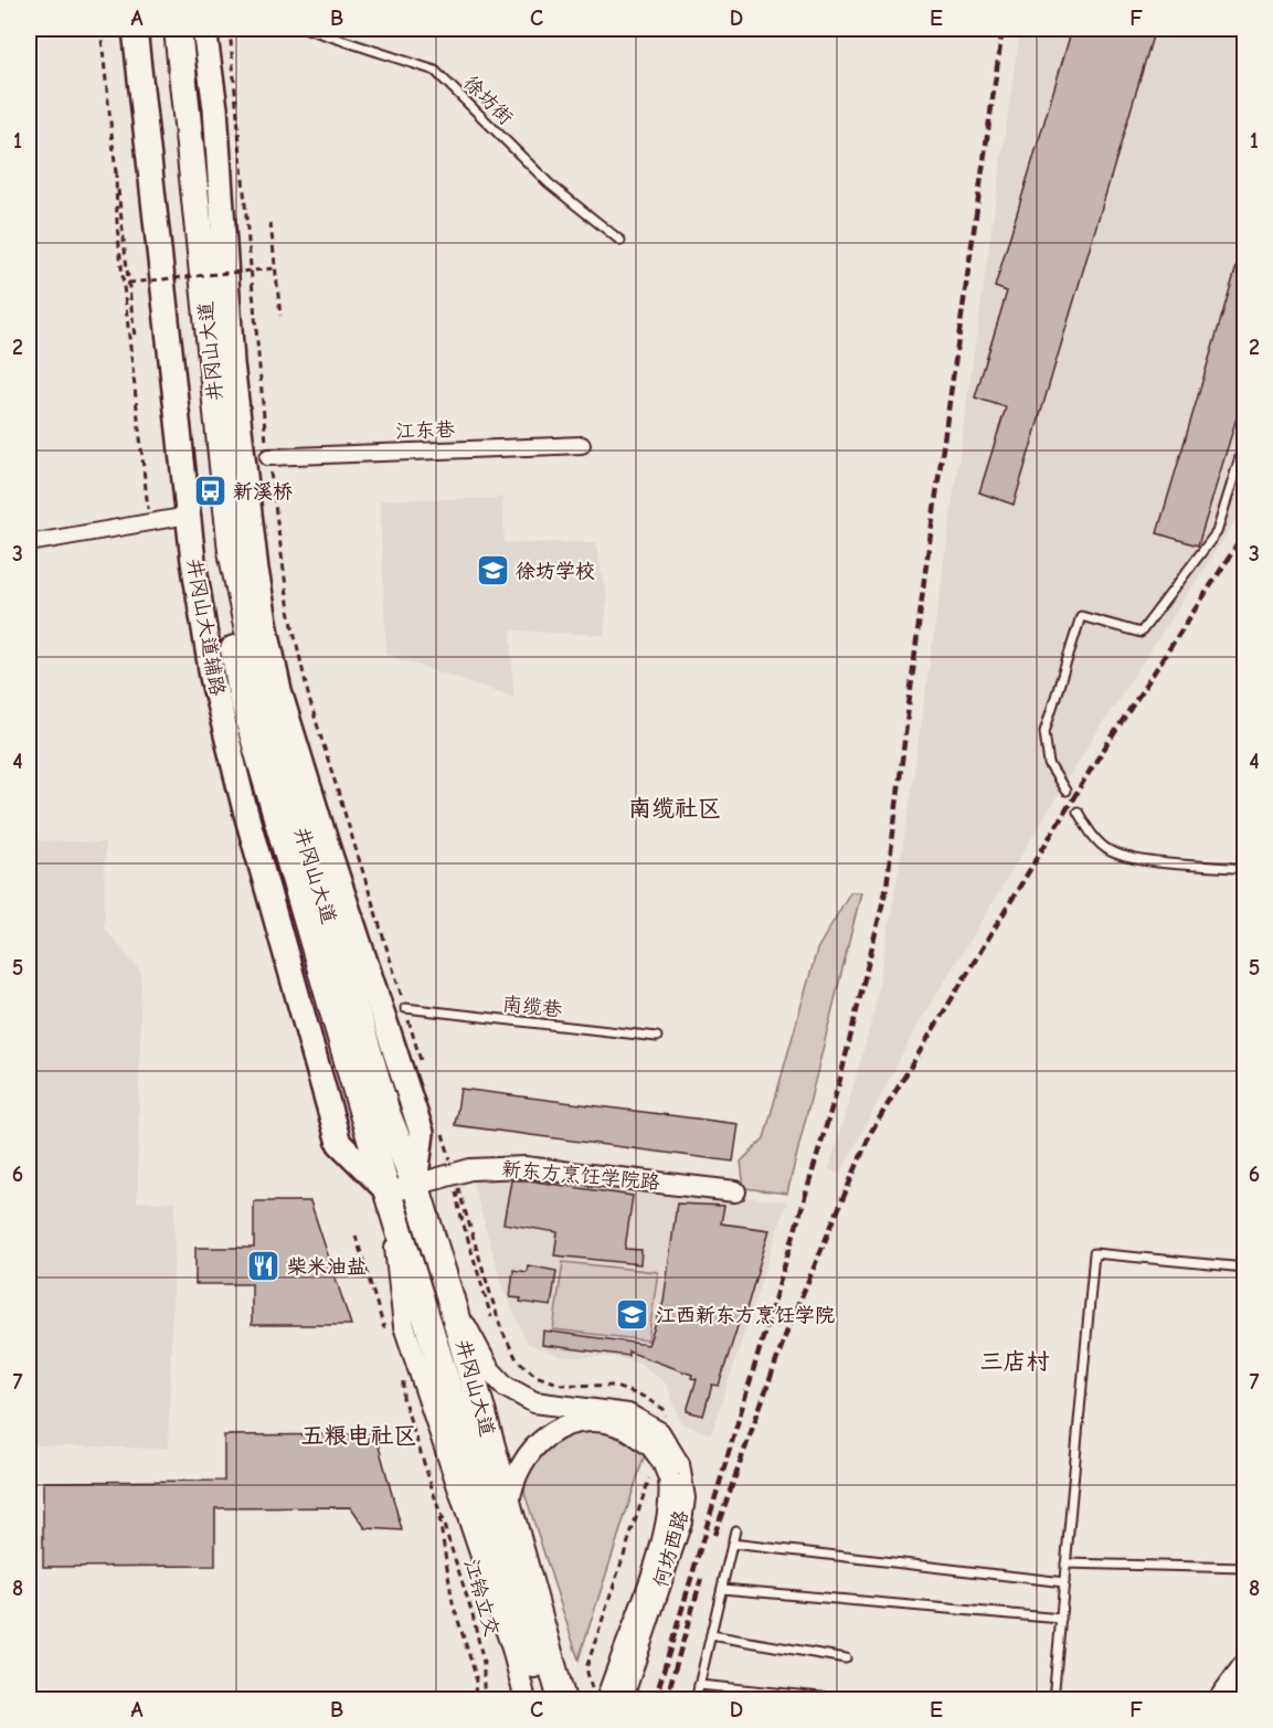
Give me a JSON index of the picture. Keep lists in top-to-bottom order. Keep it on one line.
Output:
{"streets":{"highway":["井冈山大道"],"main road":["井冈山大道辅路","新东方烹饪学院路","何坊西路"],"street":["江东巷"],"lane":["徐坊街","南缆巷"],"path":["江铃立交"]},"crossings":[["井冈山大道","井冈山大道辅路"],["井冈山大道","新东方烹饪学院路"],["井冈山大道","何坊西路"],["井冈山大道辅路","新东方烹饪学院路"]],"districts":["南缆社区","三店村","五粮电社区"],"places":{"bus stop":["新溪桥"],"school or university":["徐坊学校","江西新东方烹饪学院"],"restaurant":["柴米油盐"]},"grid":{"columns":["A","B","C","D","E","F"],"rows":["1","2","3","4","5","6","7","8"]}}
